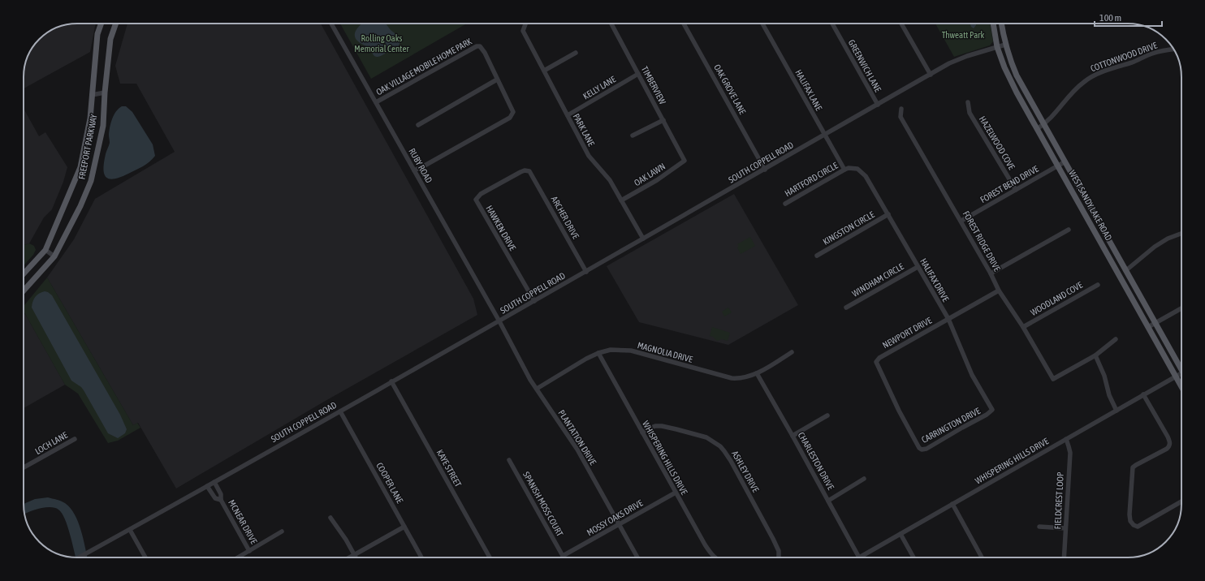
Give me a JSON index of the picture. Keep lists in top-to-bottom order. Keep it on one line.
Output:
{"streets":{"main road":["FREEPORT PARKWAY","WEST SANDY LAKE ROAD"],"street":["COTTONWOOD DRIVE","GREENWICH LANE","OAK VILLAGE MOBILE HOME PARK","TIMBERVIEW","KELLY LANE","OAK GROVE LANE","HALIFAX LANE","PARK LANE","HAZELWOOD COVE","SOUTH COPPELL ROAD","RUBY ROAD","OAK LAWN","HARTFORD CIRCLE","FOREST BEND DRIVE","ARCHER DRIVE","HAWKEN DRIVE","KINGSTON CIRCLE","FOREST RIDGE DRIVE","WINDHAM CIRCLE","HALIFAX DRIVE","WOODLAND COVE","NEWPORT DRIVE","MAGNOLIA DRIVE","CARRINGTON DRIVE","PLANTATION DRIVE","LOCH LANE","WHISPERING HILLS DRIVE","CHARLESTON DRIVE","KAYE STREET","ASHLEY DRIVE","COOPER LANE","FIELDCREST LOOP","SPANISH MOSS COURT","MOSSY OAKS DRIVE","MCNEAR DRIVE"]},"crossings":[["COTTONWOOD DRIVE","WEST SANDY LAKE ROAD"],["GREENWICH LANE","SOUTH COPPELL ROAD"],["OAK VILLAGE MOBILE HOME PARK","RUBY ROAD"],["TIMBERVIEW","KELLY LANE"],["TIMBERVIEW","OAK LAWN"],["KELLY LANE","PARK LANE"],["OAK GROVE LANE","SOUTH COPPELL ROAD"],["HALIFAX LANE","SOUTH COPPELL ROAD"],["HALIFAX LANE","HARTFORD CIRCLE"],["HALIFAX LANE","HALIFAX DRIVE"],["PARK LANE","SOUTH COPPELL ROAD"],["PARK LANE","OAK LAWN"],["HAZELWOOD COVE","FOREST BEND DRIVE"],["SOUTH COPPELL ROAD","RUBY ROAD"],["SOUTH COPPELL ROAD","WEST SANDY LAKE ROAD"],["SOUTH COPPELL ROAD","ARCHER DRIVE"],["SOUTH COPPELL ROAD","HAWKEN DRIVE"],["SOUTH COPPELL ROAD","PLANTATION DRIVE"],["SOUTH COPPELL ROAD","KAYE STREET"],["SOUTH COPPELL ROAD","COOPER LANE"],["SOUTH COPPELL ROAD","MCNEAR DRIVE"],["RUBY ROAD","PLANTATION DRIVE"],["HARTFORD CIRCLE","HALIFAX DRIVE"],["FOREST BEND DRIVE","WEST SANDY LAKE ROAD"],["FOREST BEND DRIVE","FOREST RIDGE DRIVE"],["WEST SANDY LAKE ROAD","WHISPERING HILLS DRIVE"],["ARCHER DRIVE","HAWKEN DRIVE"],["KINGSTON CIRCLE","HALIFAX DRIVE"],["FOREST RIDGE DRIVE","WOODLAND COVE"],["FOREST RIDGE DRIVE","NEWPORT DRIVE"],["WINDHAM CIRCLE","HALIFAX DRIVE"],["HALIFAX DRIVE","NEWPORT DRIVE"],["HALIFAX DRIVE","CARRINGTON DRIVE"],["NEWPORT DRIVE","CARRINGTON DRIVE"],["MAGNOLIA DRIVE","PLANTATION DRIVE"],["MAGNOLIA DRIVE","WHISPERING HILLS DRIVE"],["MAGNOLIA DRIVE","CHARLESTON DRIVE"],["PLANTATION DRIVE","MOSSY OAKS DRIVE"],["WHISPERING HILLS DRIVE","CHARLESTON DRIVE"],["WHISPERING HILLS DRIVE","ASHLEY DRIVE"],["WHISPERING HILLS DRIVE","FIELDCREST LOOP"],["WHISPERING HILLS DRIVE","MOSSY OAKS DRIVE"],["SPANISH MOSS COURT","MOSSY OAKS DRIVE"]],"parks":["Thweatt Park","Rolling Oaks Memorial Center"],"scale_bar":"100 m"}
